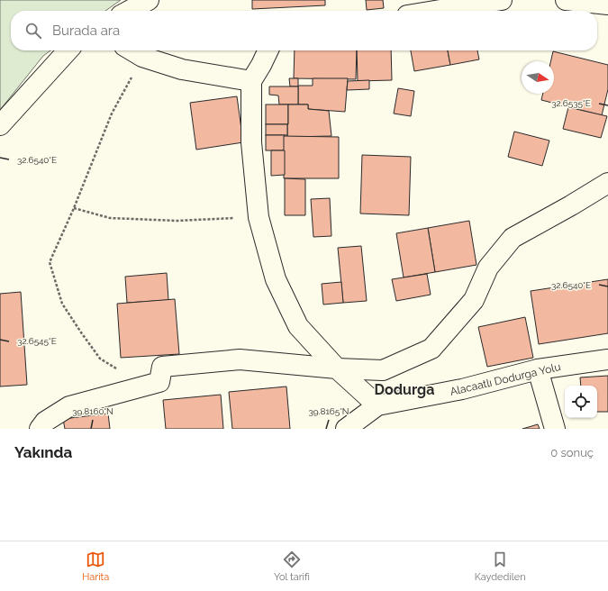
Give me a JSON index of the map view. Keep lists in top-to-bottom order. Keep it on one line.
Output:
{"streets":{"street":["Alacaatlı Dodurga Yolu"]},"districts":["Dodurga"],"north":"right","page":{"search":"Burada ara","heading":["Yakında","0 sonuç"],"nav":["Harita","Yol tarifi","Kaydedilen"]},"coordinates":["32.6535°E","32.6540°E","32.6545°E","39.8160°N","39.8165°N"]}
